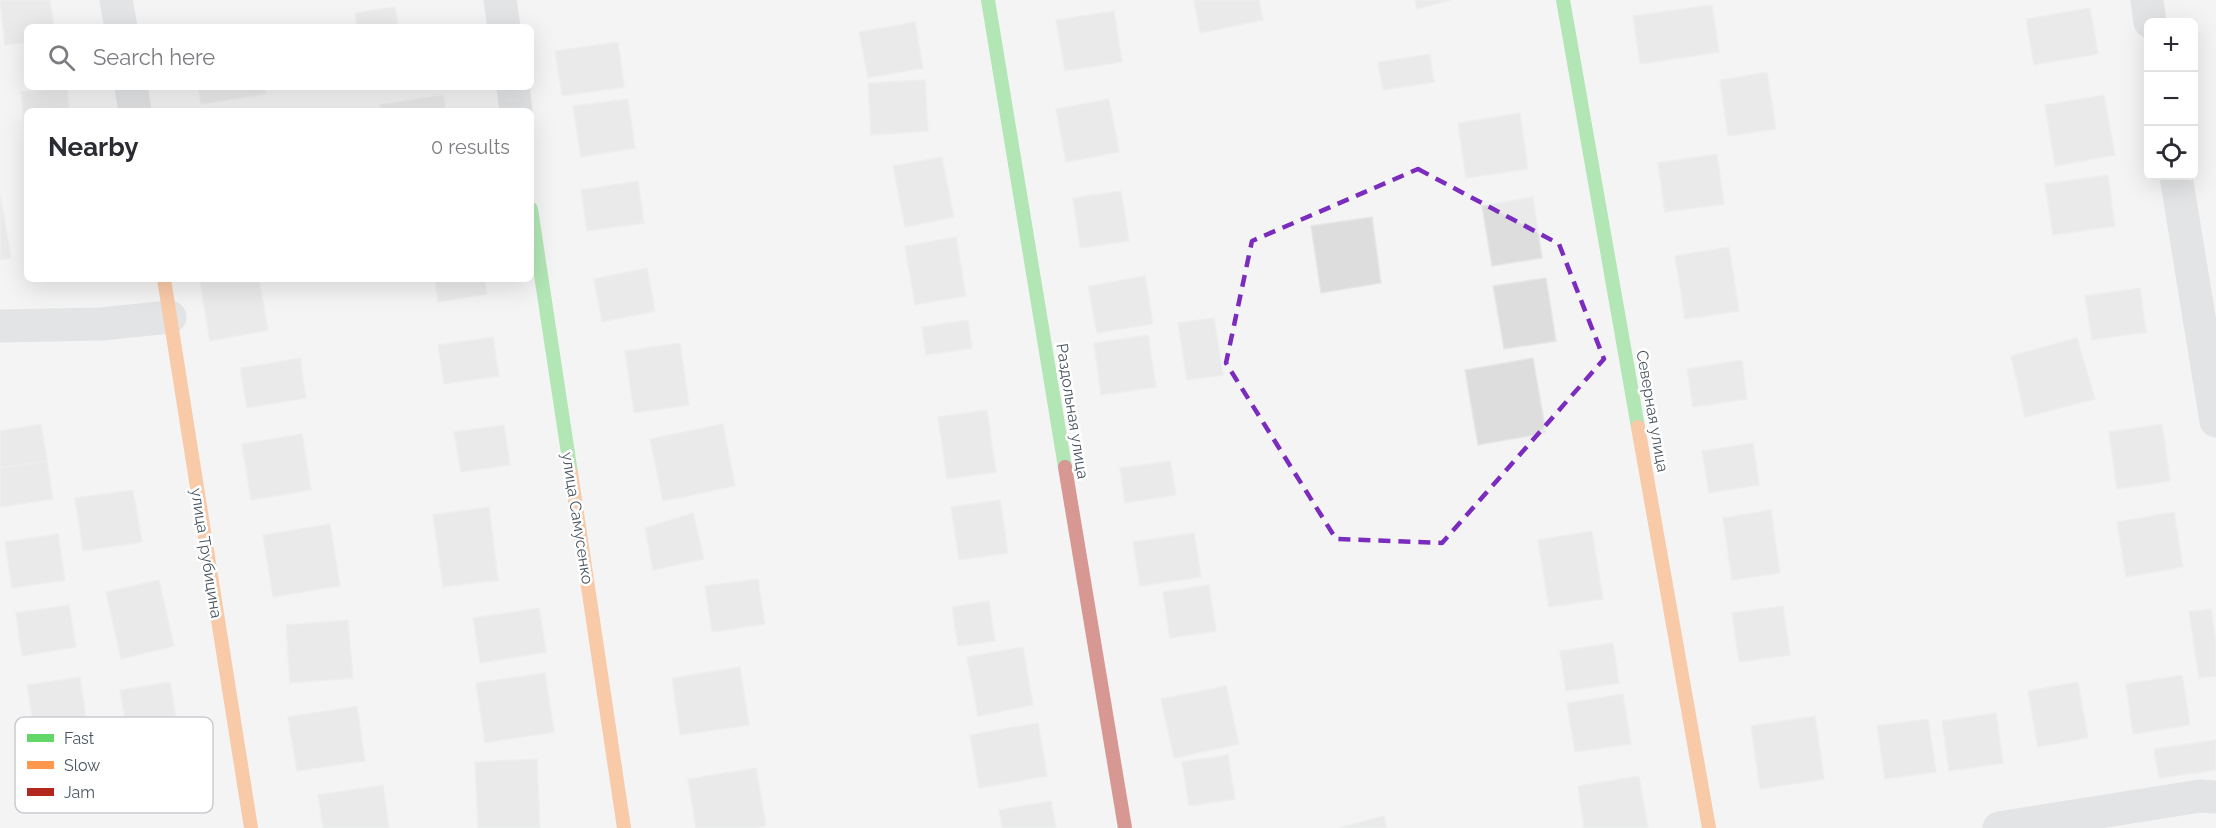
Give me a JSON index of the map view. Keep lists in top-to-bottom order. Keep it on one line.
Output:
{"streets":{"street":["Раздольная улица","Северная улица","улица Самусенко","улица Трубицина"]},"legend":["Fast","Slow","Jam"],"page":{"map_buttons":["+","−"],"search":"Search here","heading":["Nearby","0 results"]}}
